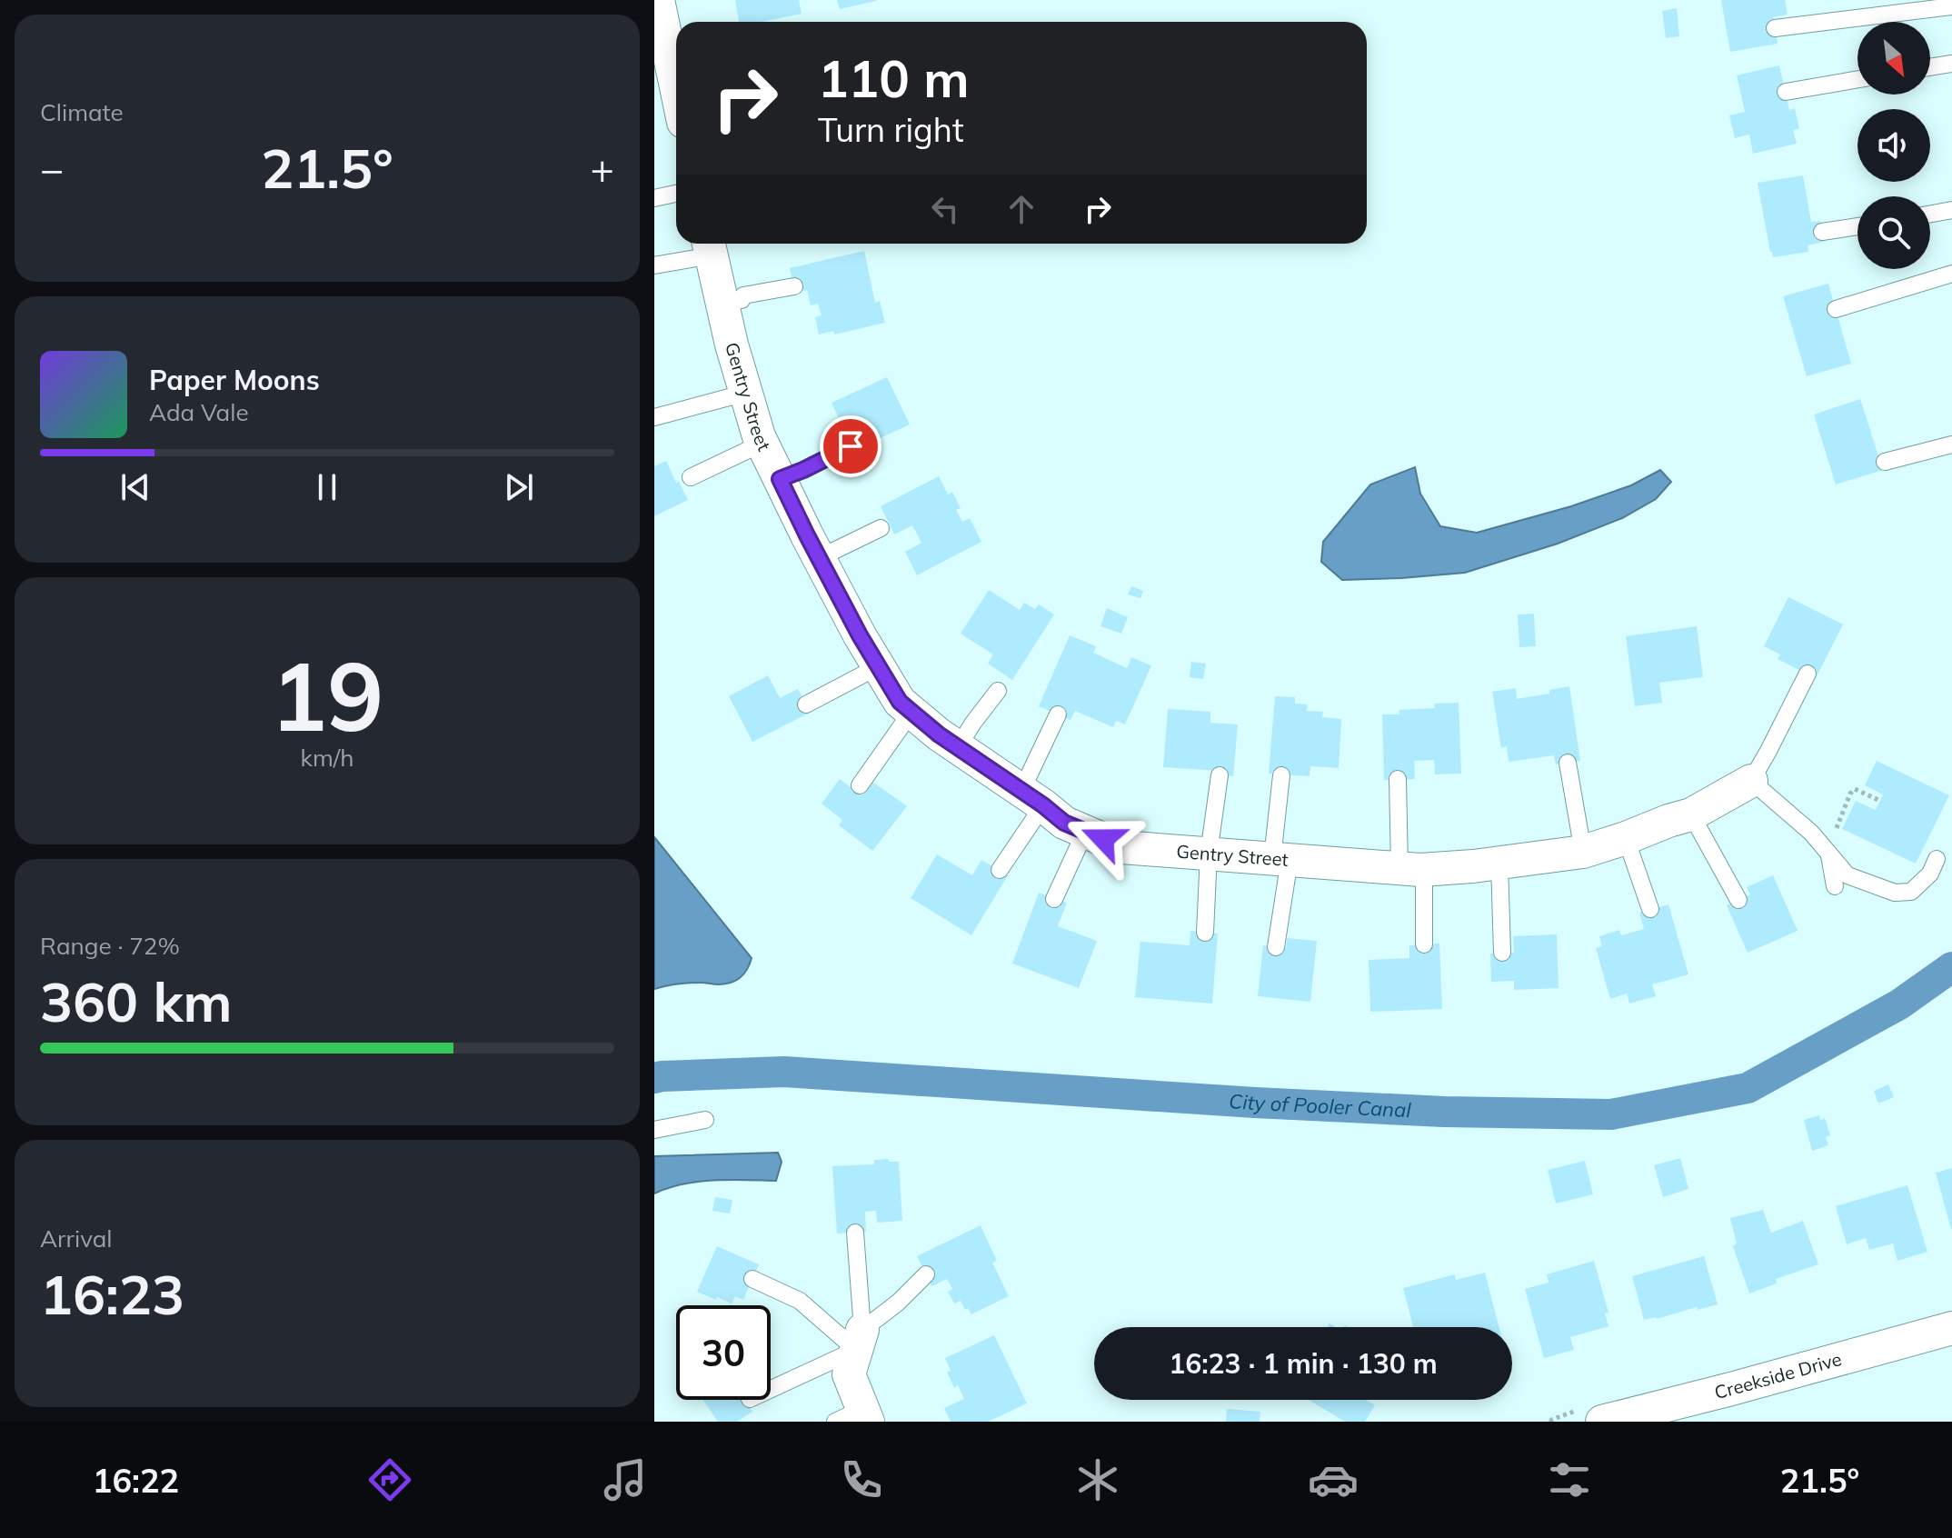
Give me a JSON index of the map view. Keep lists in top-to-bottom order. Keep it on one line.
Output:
{"streets":{"street":["Gentry Street","Creekside Drive"]},"water":["City of Pooler Canal"],"north":"bottom right","page":{"tile":["Climate",["19","km/h"],["Range · 72%","360 km"],["Arrival","16:23"]],"turn":["110 m","Turn right"],"heat":["−","21.5°","+"],"song":["Paper Moons","Ada Vale"],"limit":"30","trip":"16:23 · 1 min · 130 m","tabs":["16:22","21.5°"]}}
